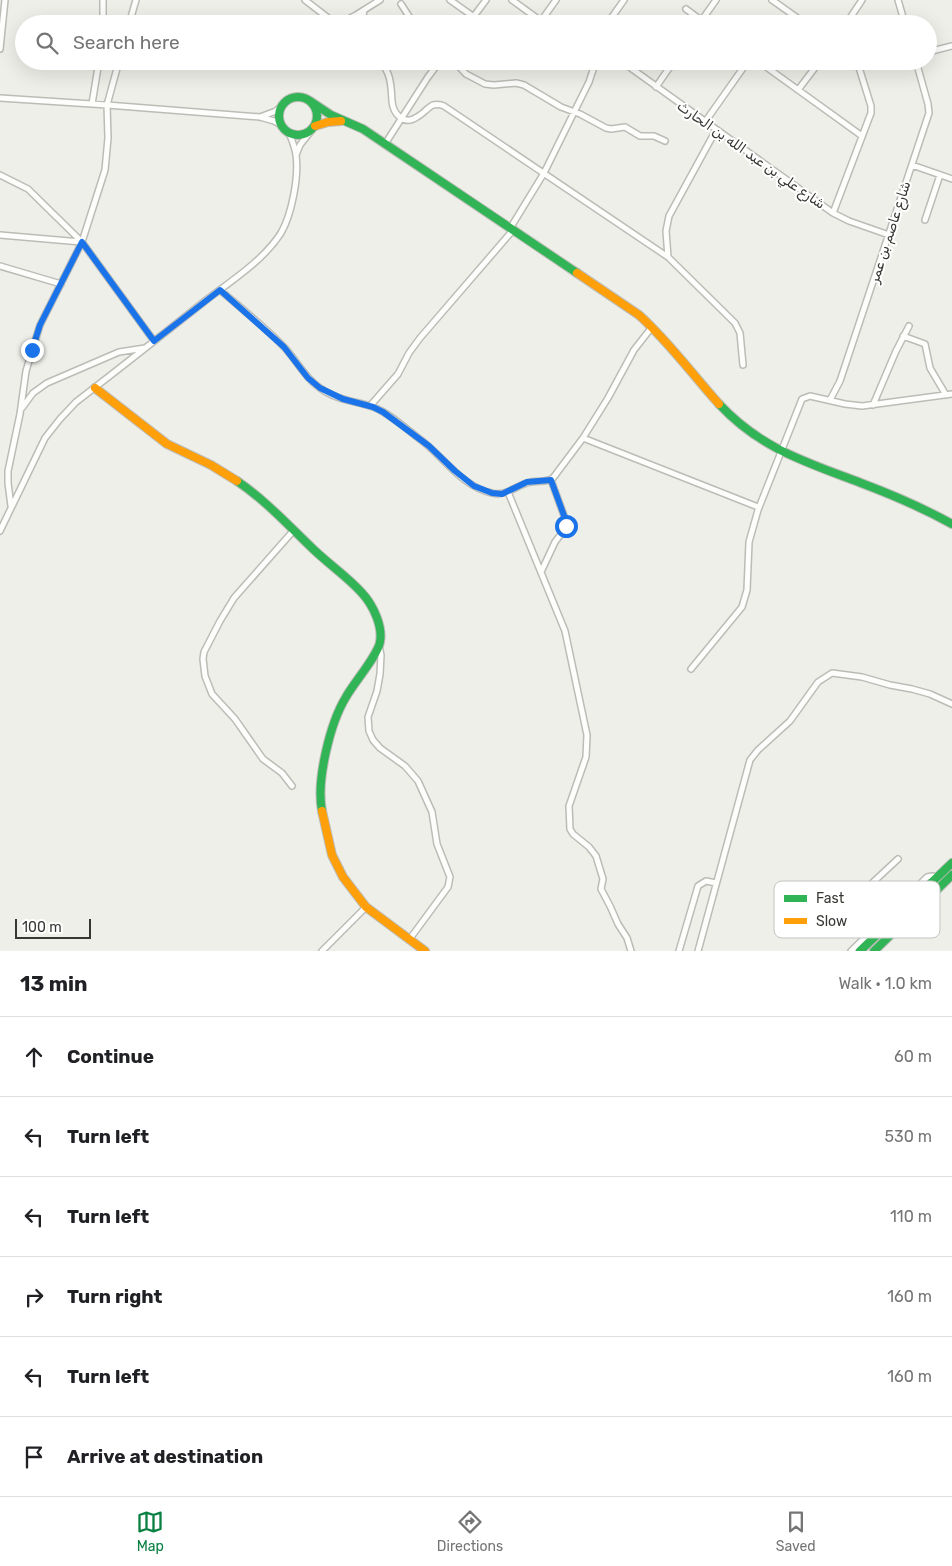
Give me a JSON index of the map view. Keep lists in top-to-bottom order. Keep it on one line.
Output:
{"streets":{"street":["شارع علي بن عبد الله بن الحارث","شارع عاصم بن عمر"]},"crossings":[["شارع علي بن عبد الله بن الحارث","شارع عاصم بن عمر"]],"legend":["Fast","Slow"],"scale_bar":"100 m","page":{"search":"Search here","scale":"100 m","heading":["13 min","Walk · 1.0 km"],"list":[["Continue","60 m"],["Turn left","530 m"],["Turn left","110 m"],["Turn right","160 m"],["Turn left","160 m"],"Arrive at destination"],"nav":["Map","Directions","Saved"]}}
